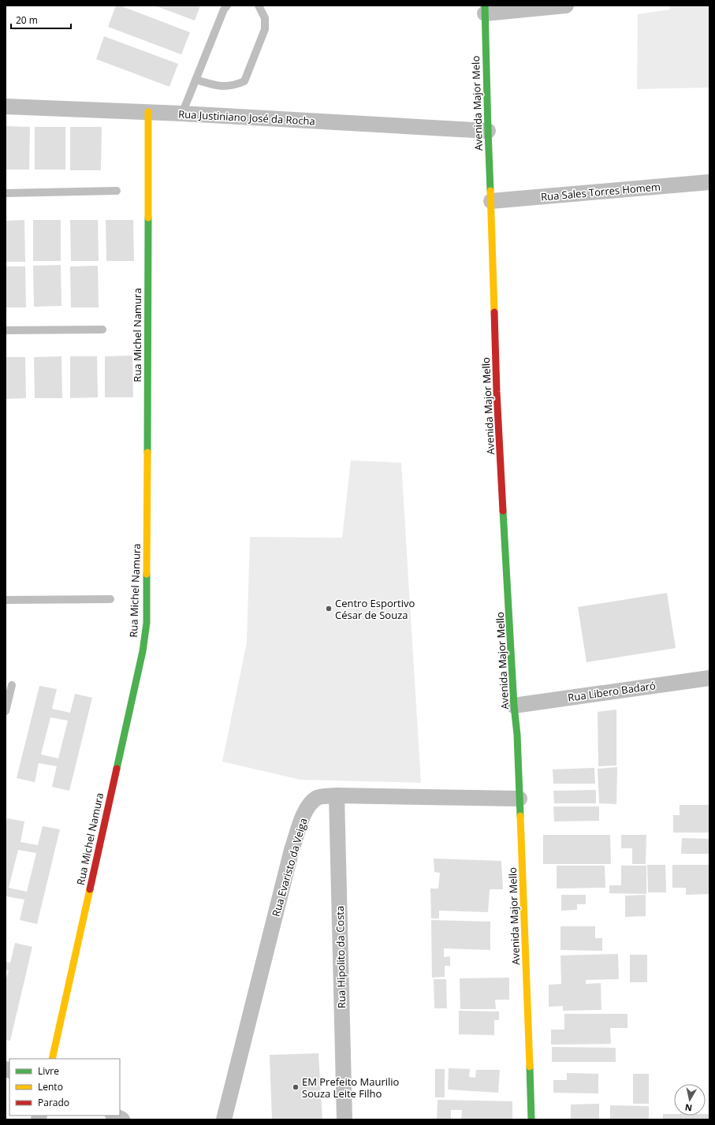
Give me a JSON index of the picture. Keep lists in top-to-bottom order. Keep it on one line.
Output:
{"streets":{"street":["Avenida Major Melo","Rua Justiniano José da Rocha","Rua Sales Torres Homem","Rua Michel Namura","Avenida Major Mello","Rua Libero Badaró","Rua Evaristo da Veiga","Rua Hipolito da Costa"]},"crossings":[["Avenida Major Melo","Rua Justiniano José da Rocha"],["Avenida Major Melo","Rua Sales Torres Homem"],["Avenida Major Melo","Avenida Major Mello"],["Rua Justiniano José da Rocha","Rua Michel Namura"],["Rua Sales Torres Homem","Avenida Major Mello"],["Avenida Major Mello","Rua Libero Badaró"],["Avenida Major Mello","Rua Evaristo da Veiga"],["Rua Evaristo da Veiga","Rua Hipolito da Costa"]],"places":["Centro Esportivo César de Souza","EM Prefeito Maurilio Souza Leite Filho"],"legend":["Livre","Lento","Parado"],"scale_bar":"20 m","north":"bottom"}
